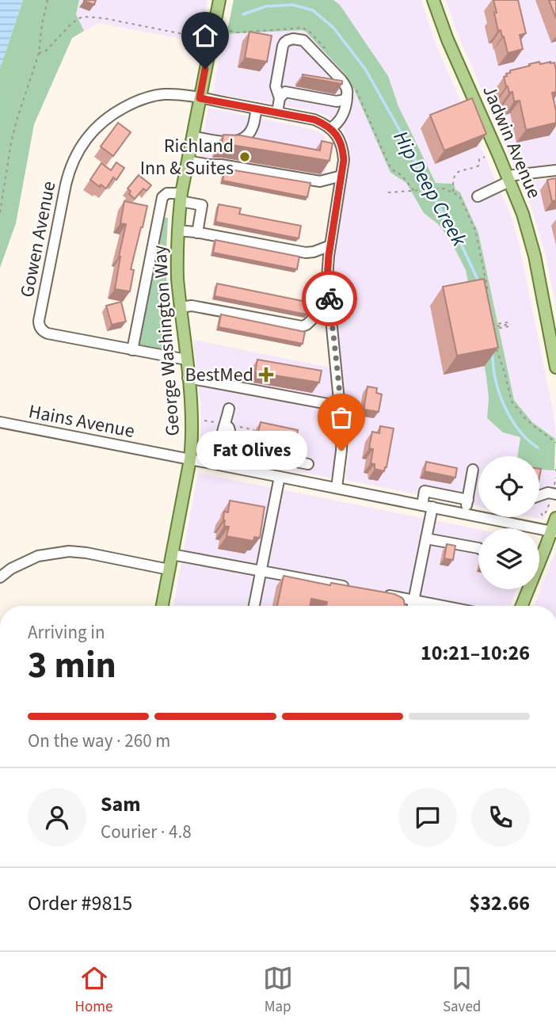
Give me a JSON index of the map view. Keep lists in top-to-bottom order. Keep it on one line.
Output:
{"streets":{"main road":["Jadwin Avenue","George Washington Way"],"street":["Gowen Avenue","Hains Avenue"]},"crossings":[["Gowen Avenue","George Washington Way"],["George Washington Way","Hains Avenue"]],"water":["Hip Deep Creek"],"places":{"other":["Richland Inn & Suites","Fat Olives"],"health":["BestMed"]},"page":{"bubble":"Fat Olives","heading":["3 min","Arriving in","10:21–10:26"],"panel":["Sam","Courier · 4.8","Order #9815","$32.66"],"bar":"On the way · 260 m","tabs":["Home","Map","Saved"]}}
